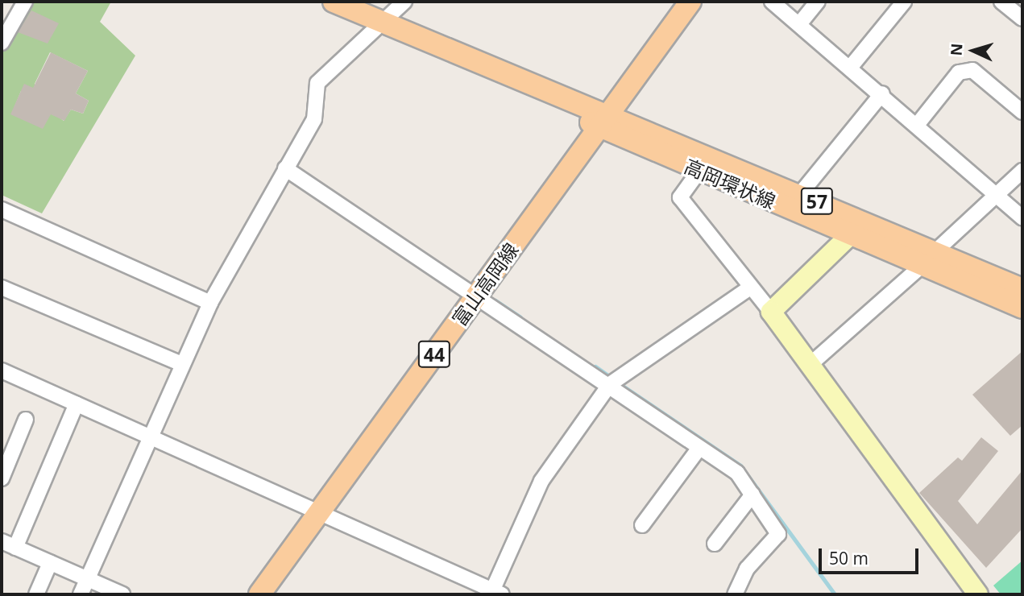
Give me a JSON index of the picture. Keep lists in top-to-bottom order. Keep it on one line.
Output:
{"streets":{"main road":["高岡環状線","57","富山高岡線","44"]},"crossings":[["高岡環状線","富山高岡線"]],"scale_bar":"50 m","north":"left"}
